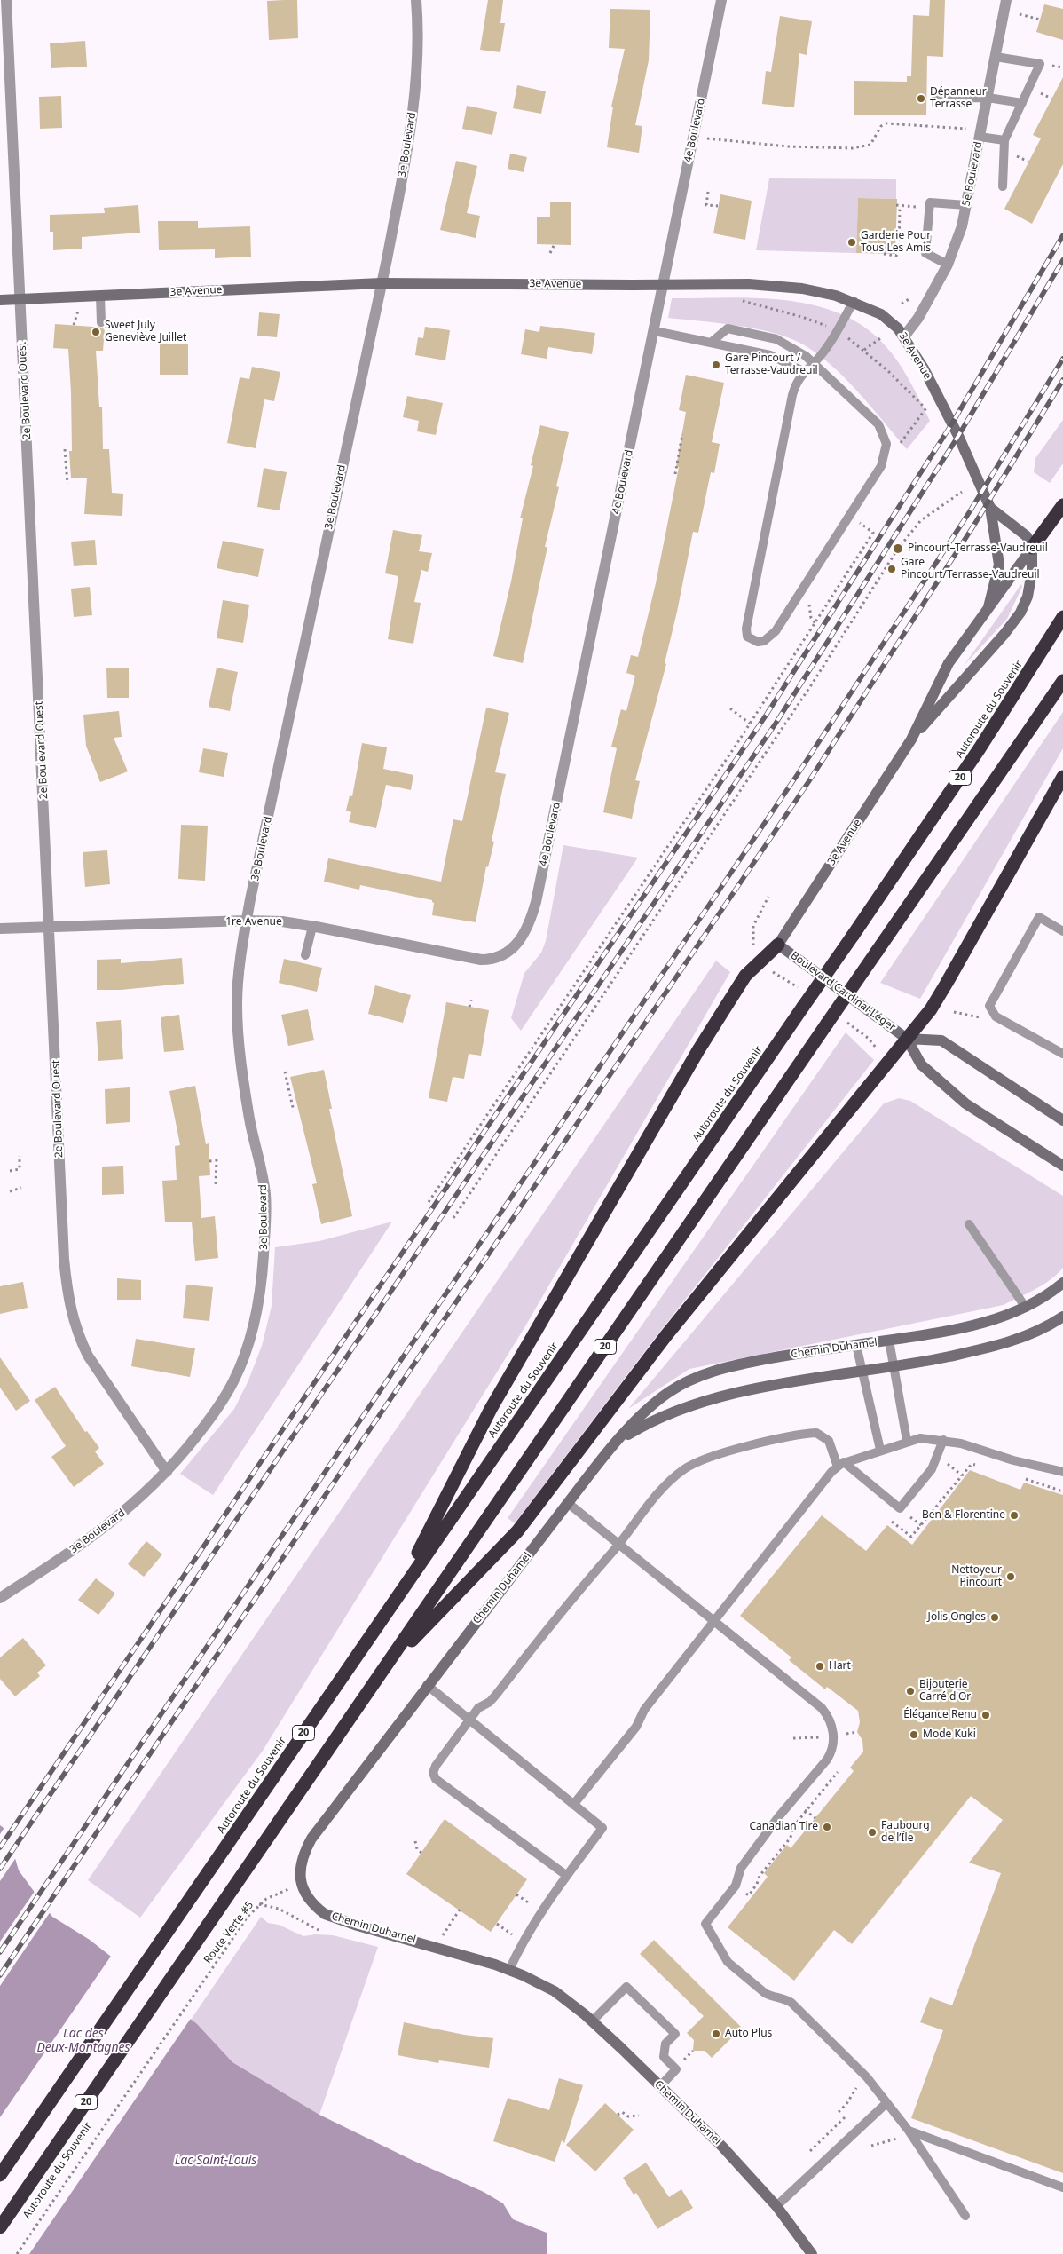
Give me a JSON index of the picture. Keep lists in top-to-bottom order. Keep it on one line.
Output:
{"streets":{"highway":["Autoroute du Souvenir","20"],"street":["4e Boulevard","3e Boulevard","5e Boulevard","3e Avenue","2e Boulevard Ouest","1re Avenue","Boulevard Cardinal-Léger","Chemin Duhamel"],"path":["Route Verte #5"]},"crossings":[["4e Boulevard","3e Avenue"],["4e Boulevard","1re Avenue"],["3e Boulevard","3e Avenue"],["3e Boulevard","2e Boulevard Ouest"],["3e Boulevard","1re Avenue"],["5e Boulevard","3e Avenue"],["3e Avenue","2e Boulevard Ouest"],["3e Avenue","Boulevard Cardinal-Léger"],["2e Boulevard Ouest","1re Avenue"],["Autoroute du Souvenir","Route Verte #5"],["Chemin Duhamel","Route Verte #5"]],"water":["Lac des Deux-Montagnes","Lac Saint-Louis"],"places":["Dépanneur Terrasse","Garderie Pour Tous Les Amis","Sweet July Geneviève Juillet","Gare Pincourt / Terrasse-Vaudreuil","Pincourt–Terrasse-Vaudreuil","Gare Pincourt/Terrasse-Vaudreuil","Ben & Florentine","Nettoyeur Pincourt","Jolis Ongles","Hart","Bijouterie Carré d'Or","Élégance Renu","Mode Kuki","Canadian Tire","Faubourg de l’Île","Auto Plus"]}
